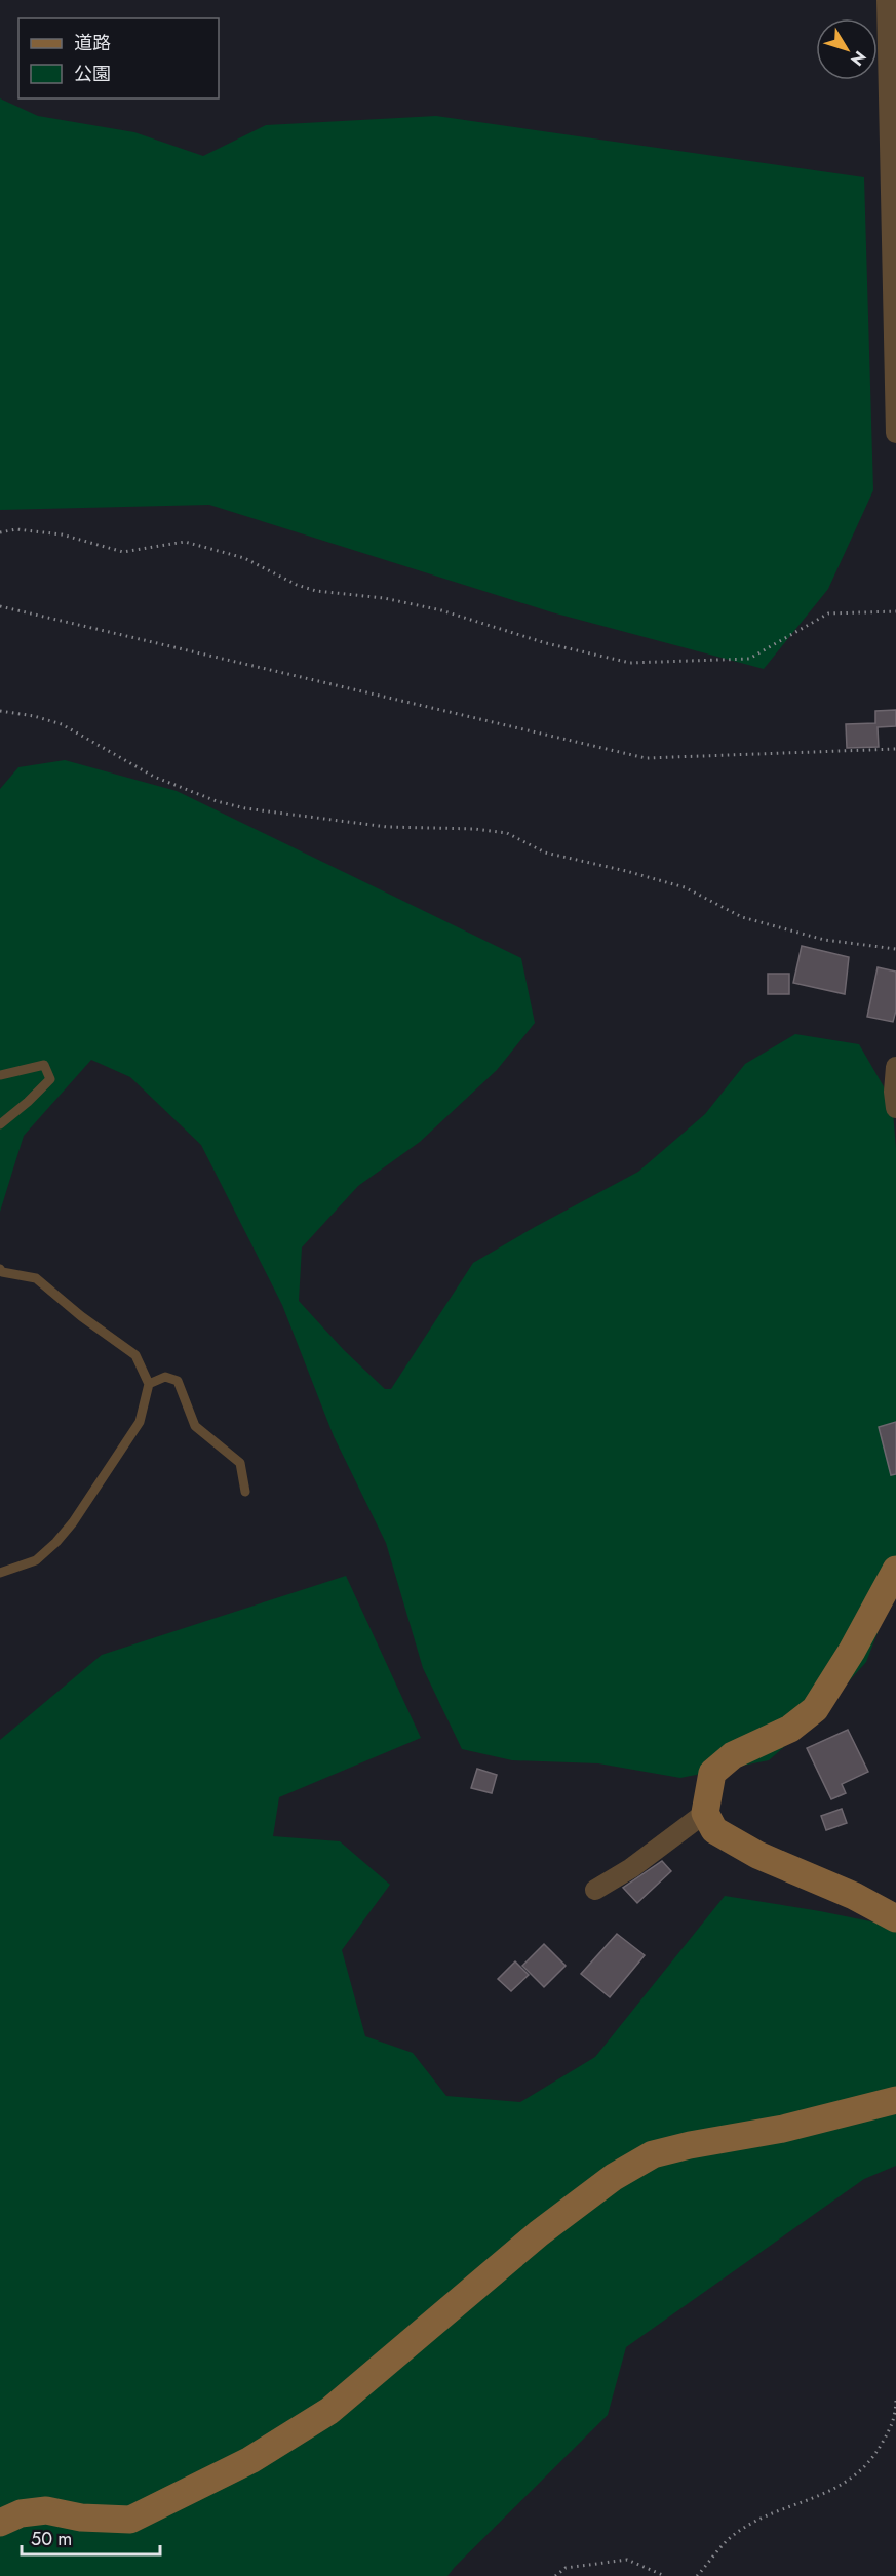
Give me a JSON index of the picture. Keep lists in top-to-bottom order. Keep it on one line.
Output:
{"legend":["道路","公園"],"scale_bar":"50 m","north":"bottom right"}
